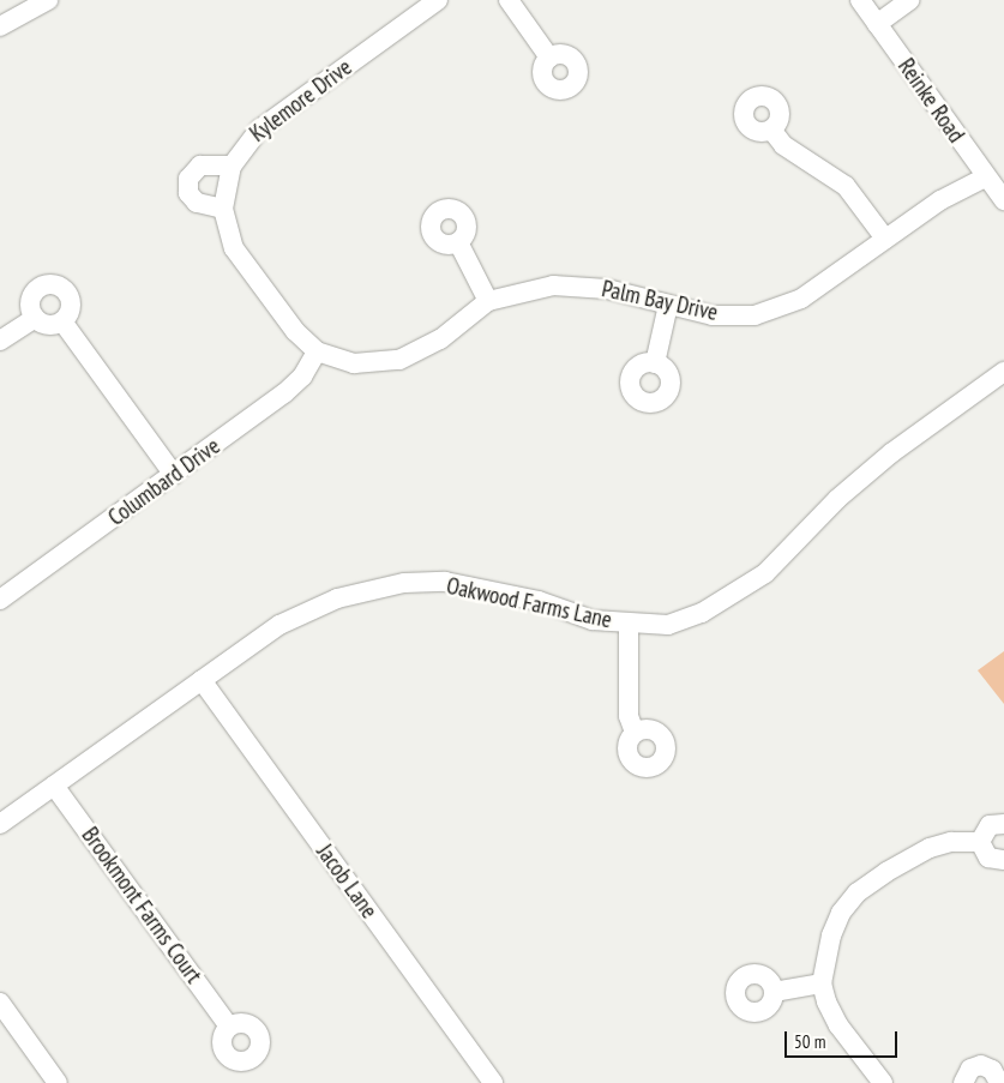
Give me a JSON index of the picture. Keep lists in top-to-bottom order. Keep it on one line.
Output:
{"streets":{"street":["Kylemore Drive","Reinke Road","Palm Bay Drive","Columbard Drive","Oakwood Farms Lane","Jacob Lane","Brookmont Farms Court"]},"crossings":[["Kylemore Drive","Palm Bay Drive"],["Kylemore Drive","Columbard Drive"],["Reinke Road","Palm Bay Drive"],["Palm Bay Drive","Columbard Drive"],["Oakwood Farms Lane","Jacob Lane"],["Oakwood Farms Lane","Brookmont Farms Court"]],"scale_bar":"50 m"}
